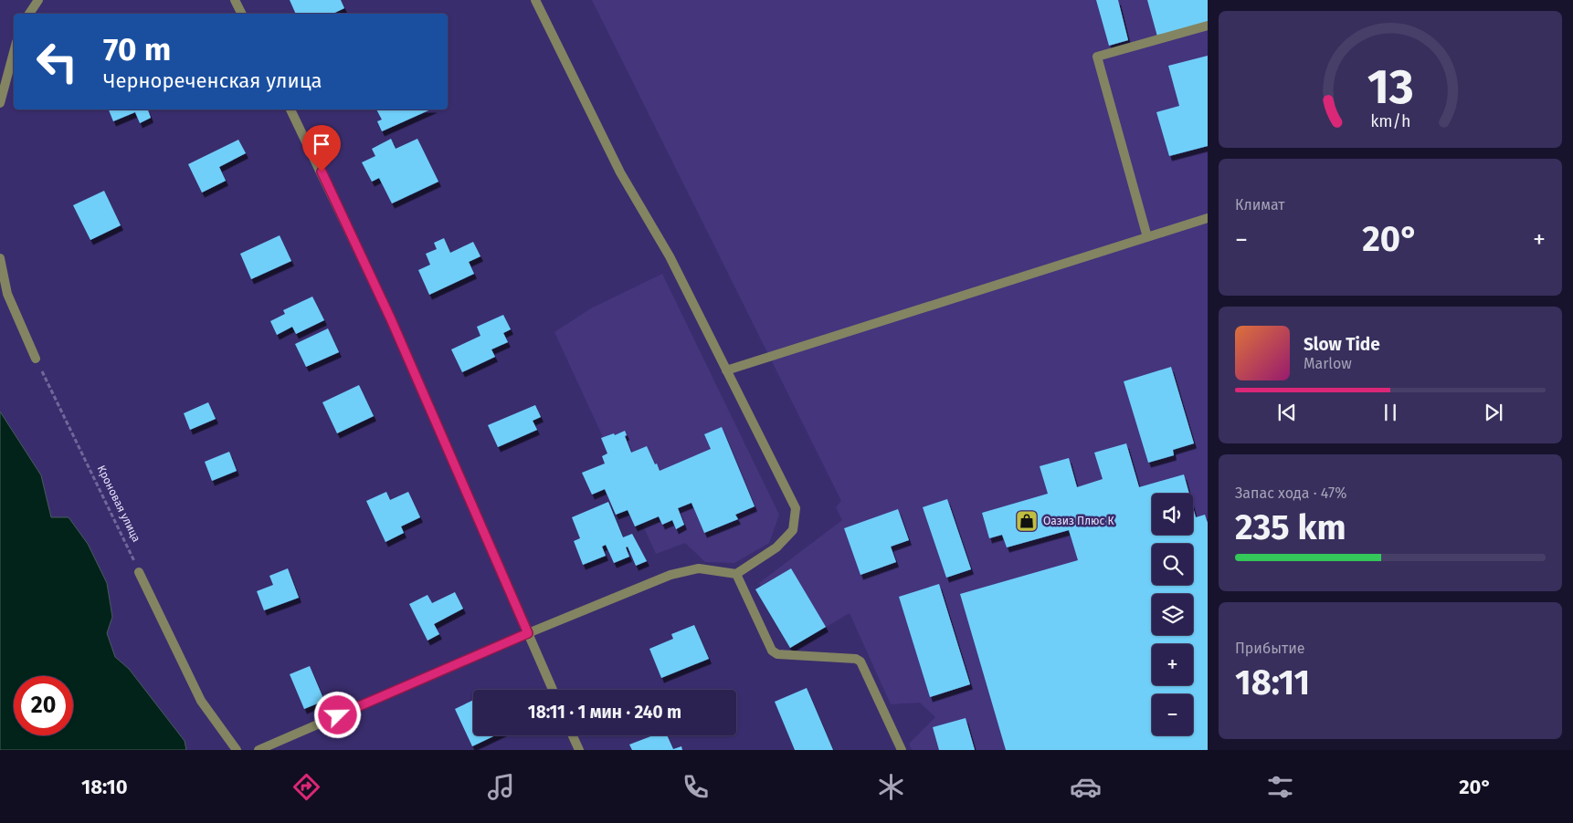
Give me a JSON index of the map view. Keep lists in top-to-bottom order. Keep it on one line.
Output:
{"streets":{"path":["Кроновая улица"]},"places":{"shop":["Оазиз Плюс К"]},"page":{"turn":["70 m","Чернореченская улица"],"tile":["Климат",["Запас хода · 47%","235 km"],["Прибытие","18:11"]],"heat":["−","20°","+"],"song":["Slow Tide","Marlow"],"map_buttons":["+","−"],"limit":"20","trip":"18:11 · 1 мин · 240 m","tabs":["18:10","20°"],"gauge":["13","km/h"]}}
